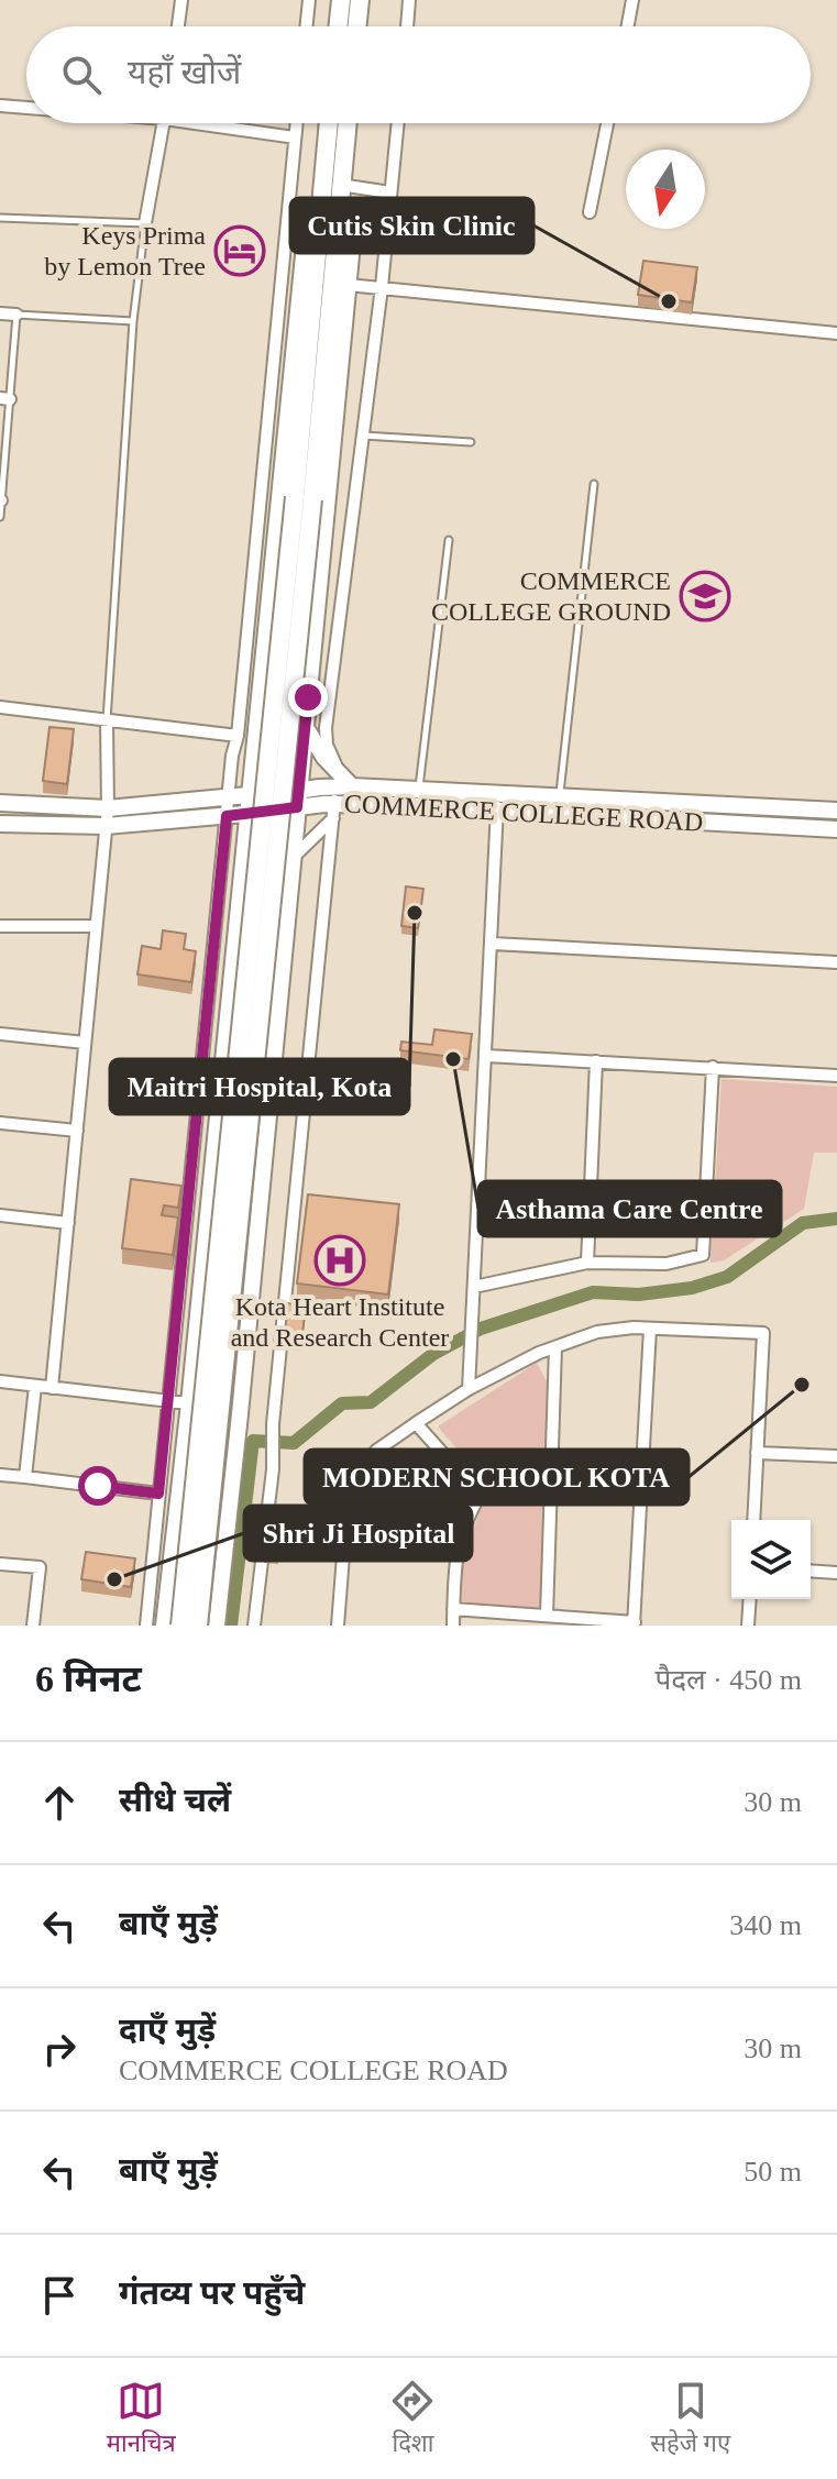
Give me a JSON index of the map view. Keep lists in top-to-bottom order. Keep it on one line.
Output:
{"streets":{"street":["COMMERCE COLLEGE ROAD"]},"places":{"hotel":["Keys Prima by Lemon Tree"],"other":["Cutis Skin Clinic","Maitri Hospital, Kota","Asthama Care Centre","MODERN SCHOOL KOTA","Shri Ji Hospital"],"school or university":["COMMERCE COLLEGE GROUND"],"hospital":["Kota Heart Institute and Research Center"]},"north":"bottom","page":{"search":"यहाँ खोजें","heading":["6 मिनट","पैदल · 450 m"],"list":[["सीधे चलें","30 m"],["बाएँ मुड़ें","340 m"],["दाएँ मुड़ें","COMMERCE COLLEGE ROAD","30 m"],["बाएँ मुड़ें","50 m"],"गंतव्य पर पहुँचे"],"nav":["मानचित्र","दिशा","सहेजे गए"]}}
